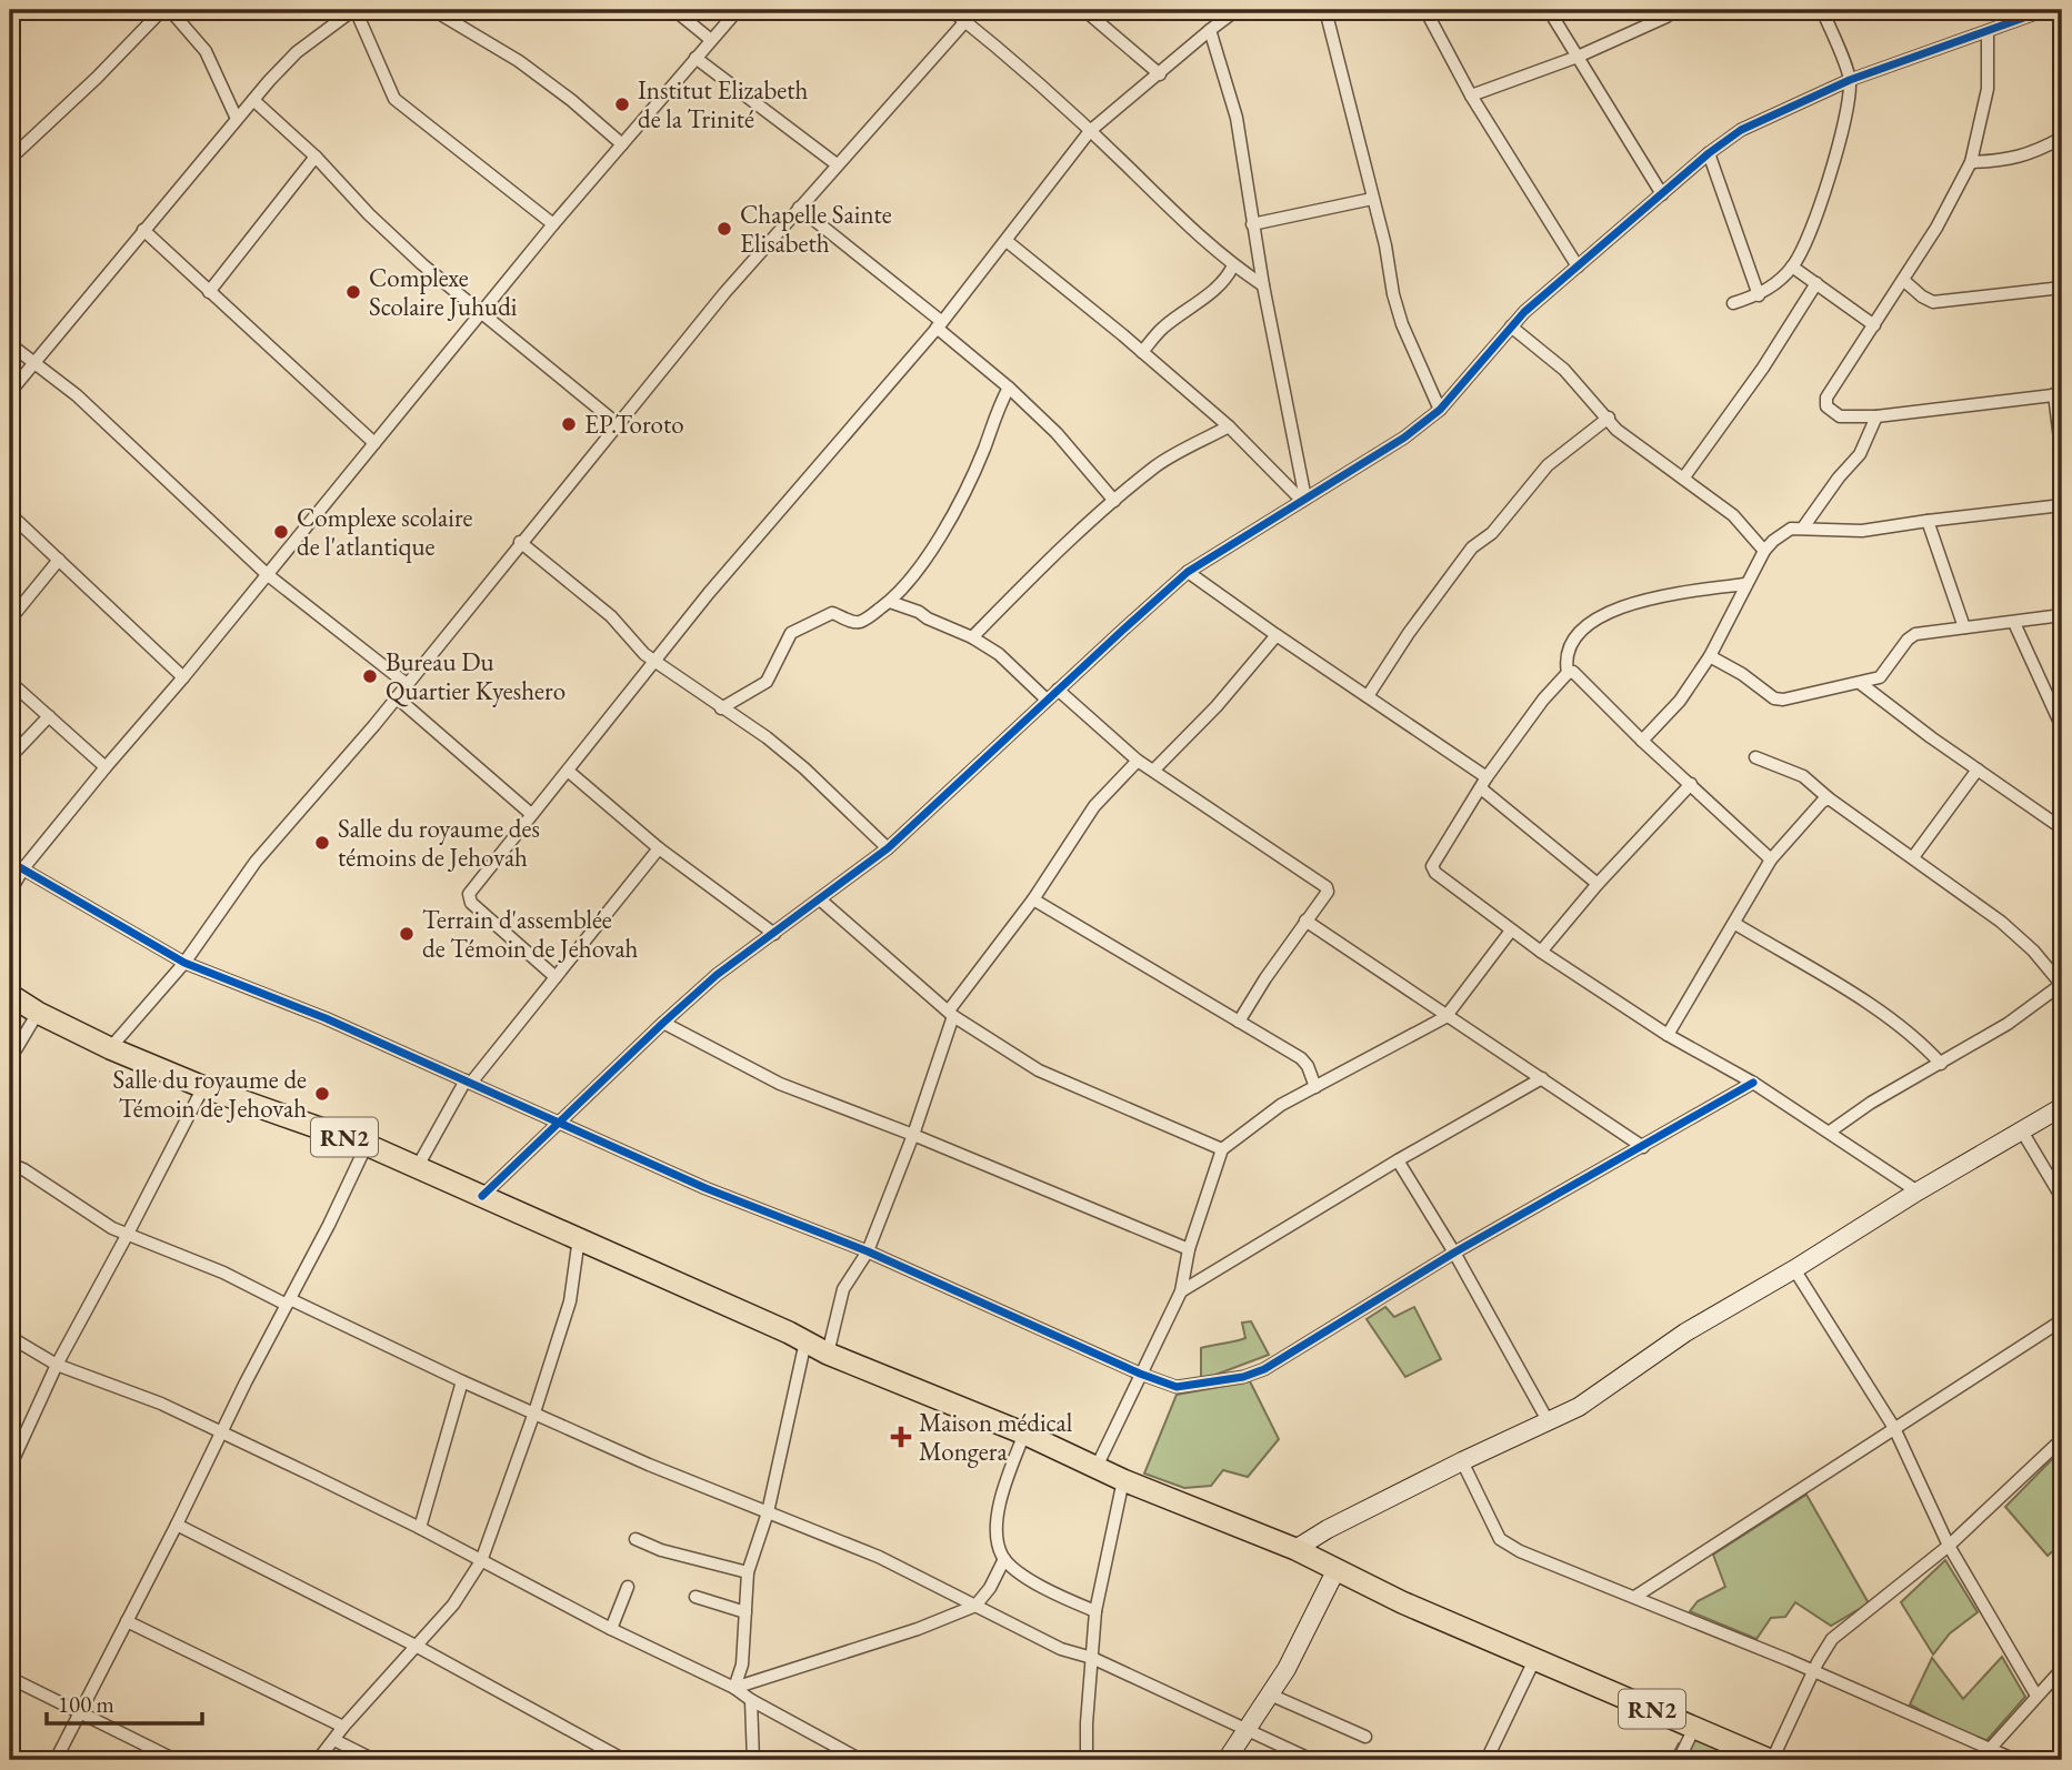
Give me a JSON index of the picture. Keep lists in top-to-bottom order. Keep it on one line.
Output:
{"streets":{"highway":["RN2"]},"places":{"other":["Institut Elizabeth de la Trinité","Chapelle Sainte Elisabeth","Complexe Scolaire Juhudi","EP.Toroto","Complexe scolaire de l'atlantique","Bureau Du Quartier Kyeshero","Salle du royaume des témoins de Jehovah","Terrain d'assemblée de Témoin de Jehovah","Salle du royaume de Témoin de Jehovah"],"health":["Maison médical Mongera"]},"scale_bar":"100 m"}
